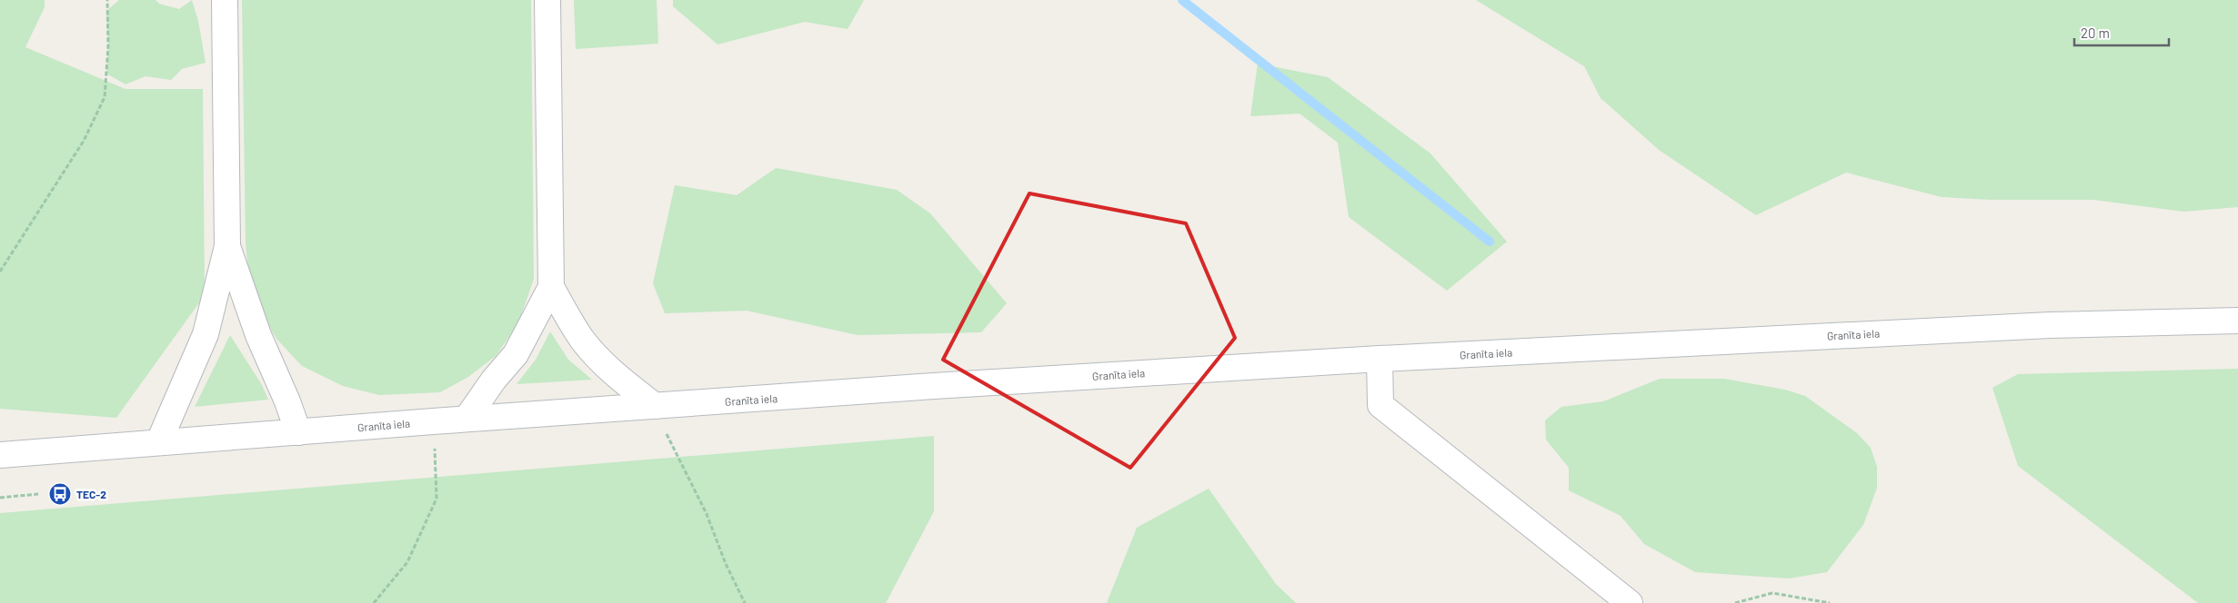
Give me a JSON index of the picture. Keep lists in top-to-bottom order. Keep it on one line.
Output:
{"streets":{"main road":["Granīta iela"]},"places":{"bus stop":["TEC-2"]},"scale_bar":"20 m"}
